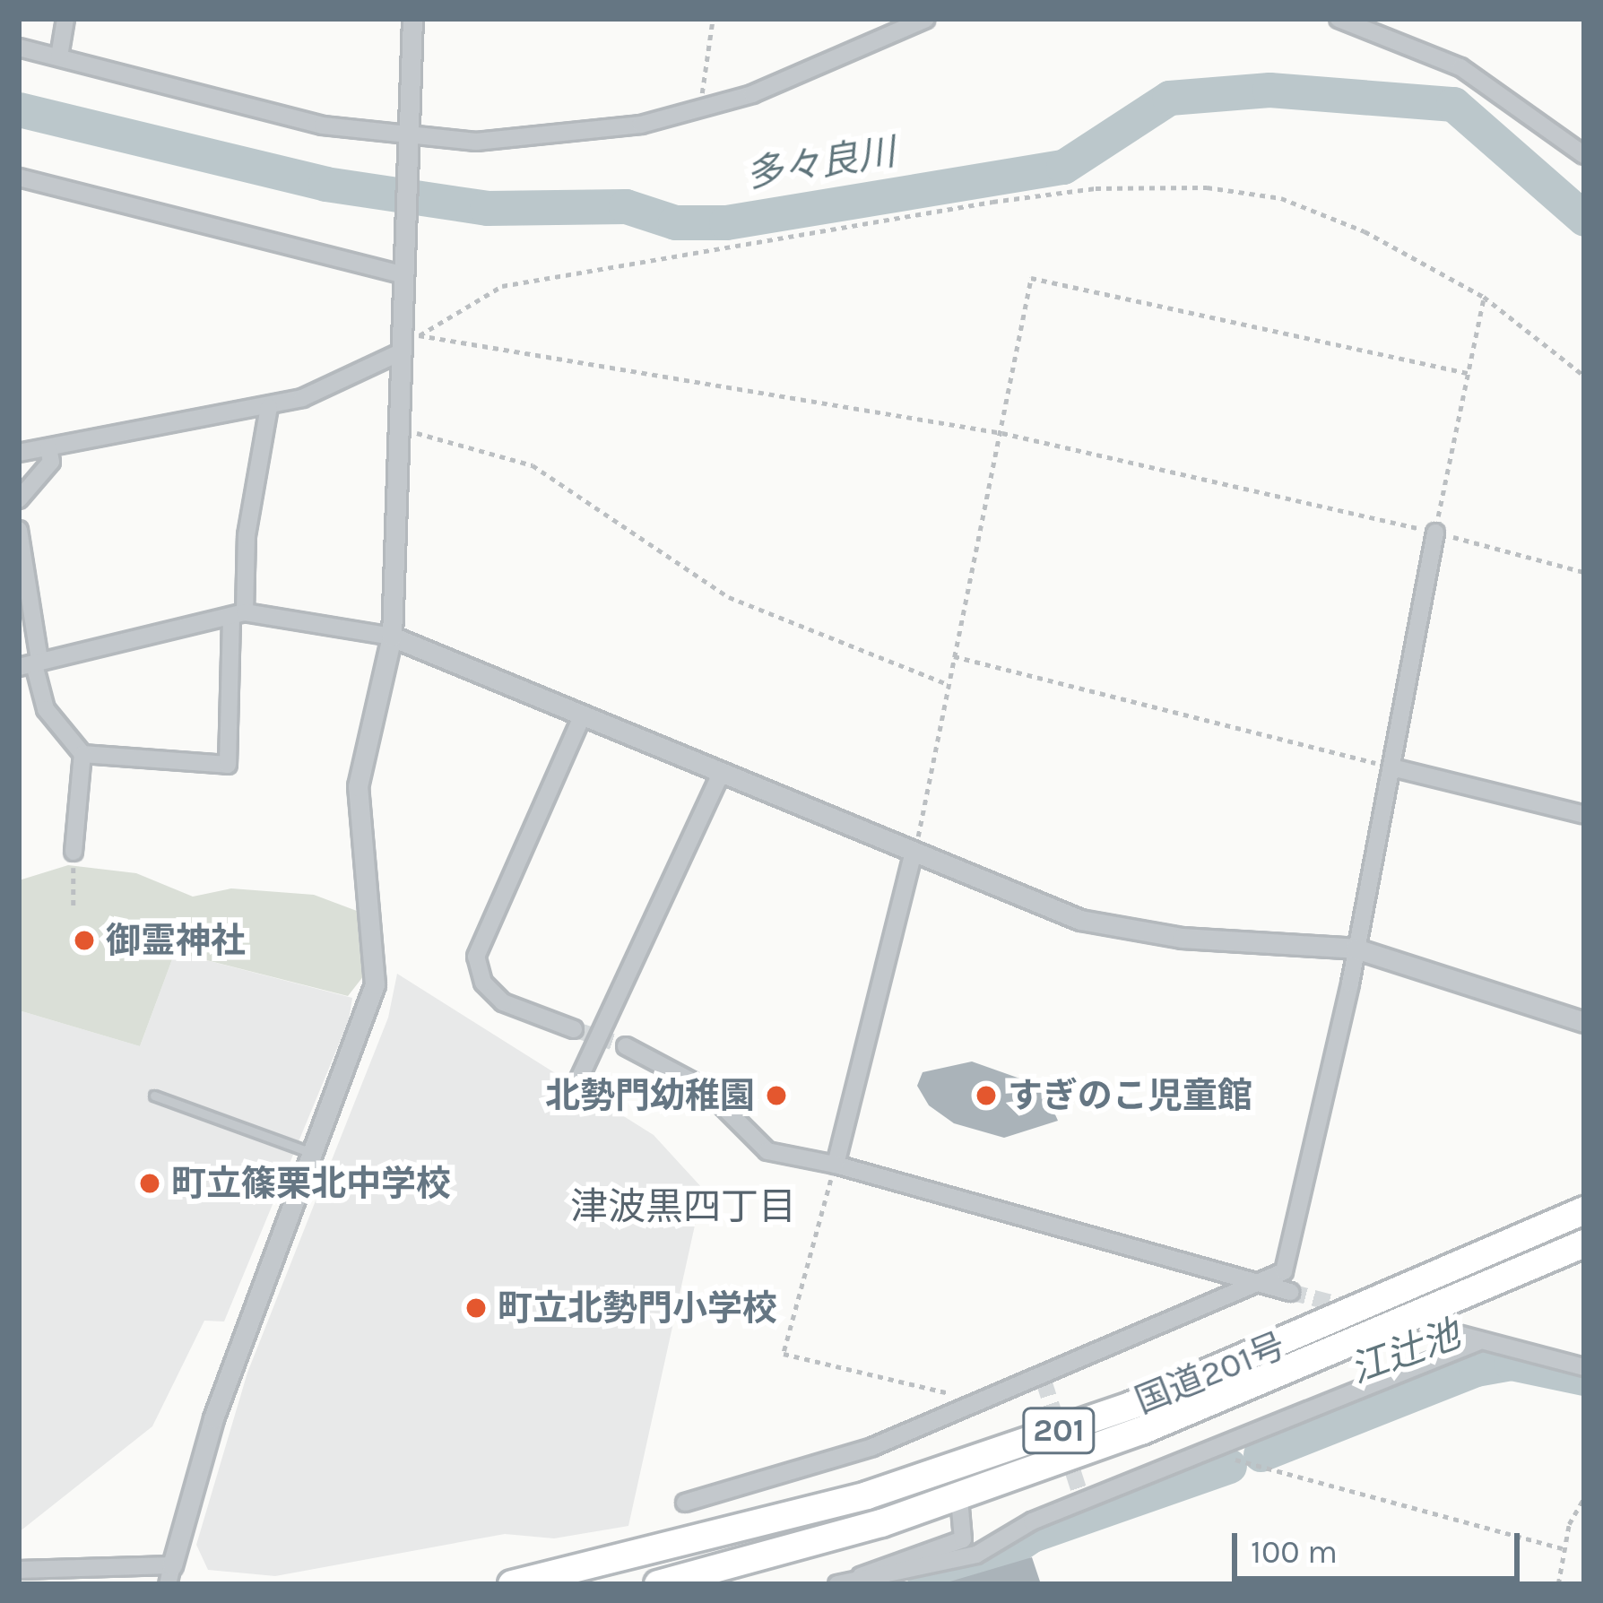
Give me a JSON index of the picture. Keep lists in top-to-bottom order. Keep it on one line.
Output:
{"streets":{"highway":["国道201号","201"]},"districts":["津波黒四丁目"],"water":["多々良川","江辻池"],"places":["御霊神社","北勢門幼稚園","すぎのこ児童館","町立篠栗北中学校","町立北勢門小学校"],"scale_bar":"100 m"}
